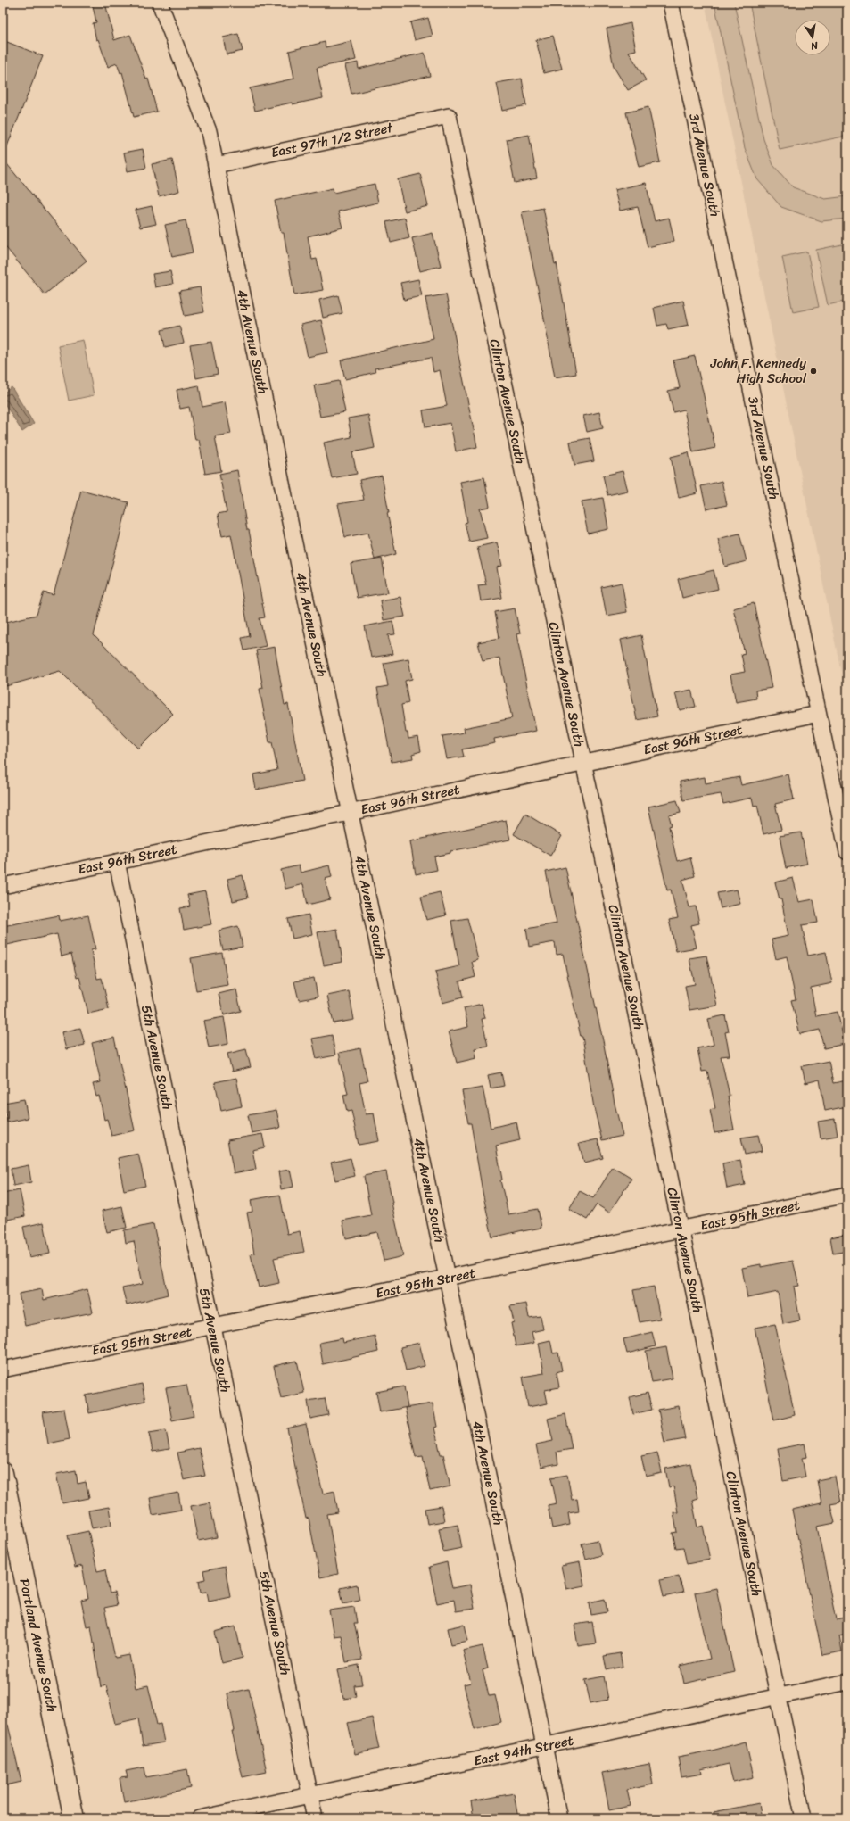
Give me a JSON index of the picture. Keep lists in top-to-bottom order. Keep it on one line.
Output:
{"streets":{"main road":["Portland Avenue South"],"street":["East 97th 1/2 Street","3rd Avenue South","4th Avenue South","Clinton Avenue South","East 96th Street","5th Avenue South","East 95th Street","East 94th Street"]},"crossings":[["East 97th 1/2 Street","4th Avenue South"],["East 97th 1/2 Street","Clinton Avenue South"],["3rd Avenue South","East 96th Street"],["4th Avenue South","East 96th Street"],["4th Avenue South","East 95th Street"],["4th Avenue South","East 94th Street"],["Clinton Avenue South","East 96th Street"],["Clinton Avenue South","East 95th Street"],["Clinton Avenue South","East 94th Street"],["East 96th Street","5th Avenue South"],["5th Avenue South","East 95th Street"],["5th Avenue South","East 94th Street"]],"places":["John F. Kennedy High School"],"north":"bottom"}
